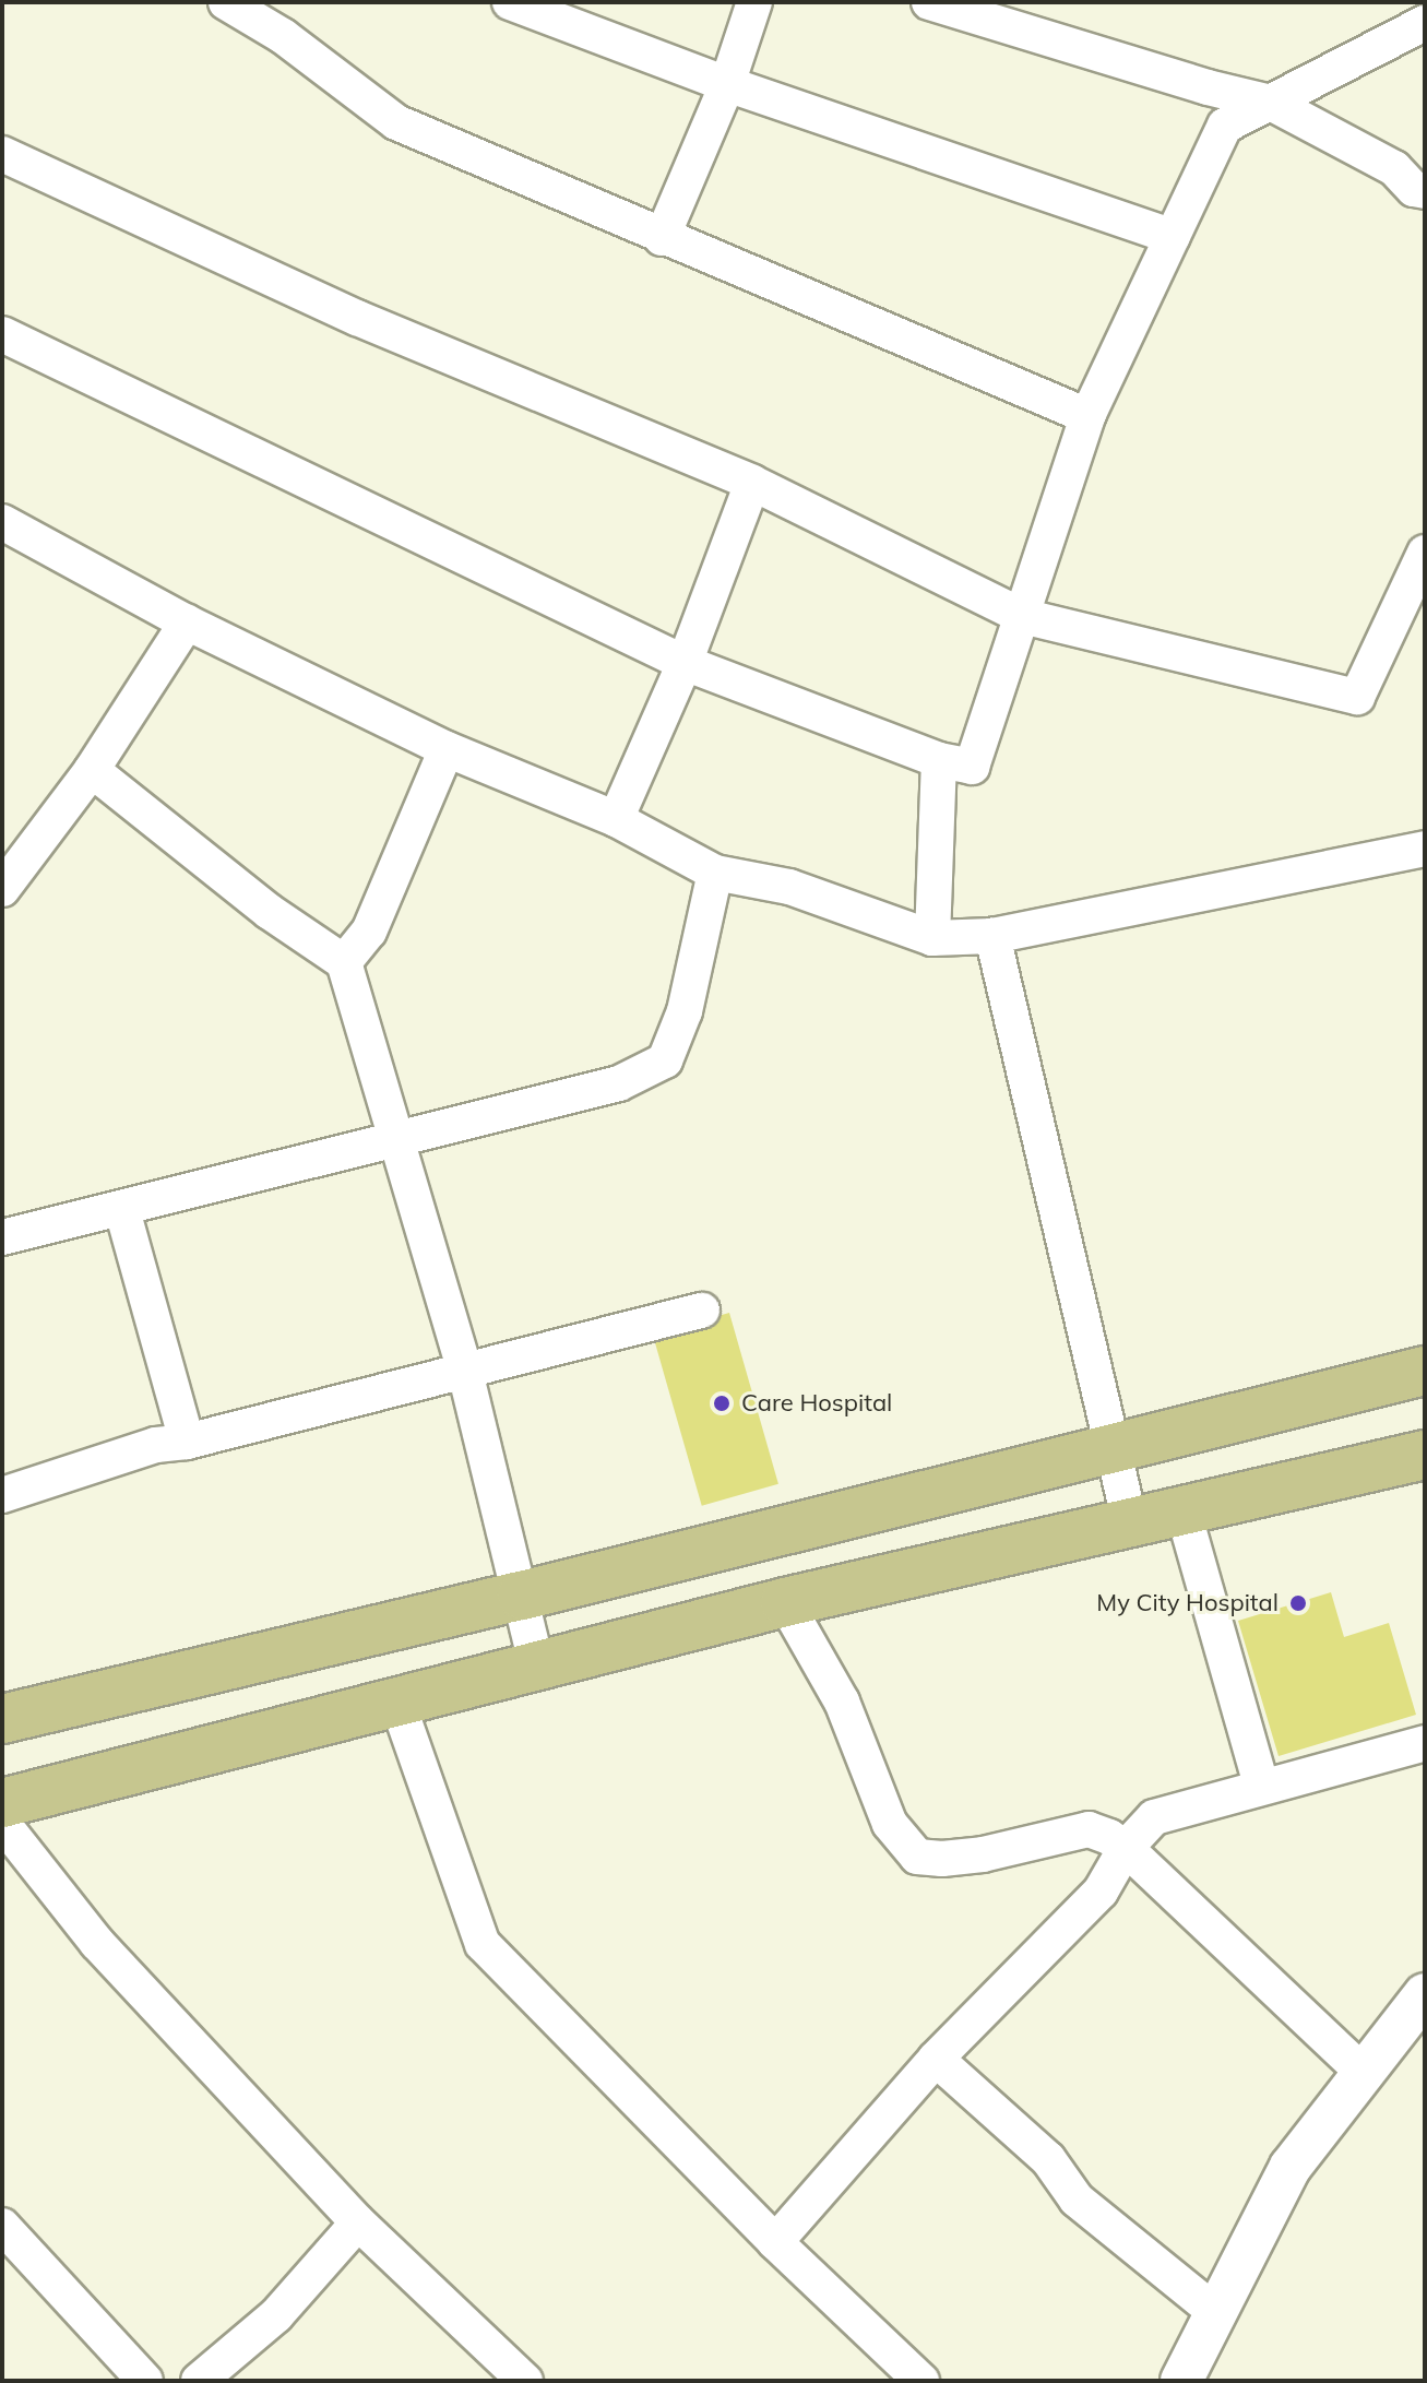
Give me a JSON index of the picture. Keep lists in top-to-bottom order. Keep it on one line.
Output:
{"places":["Care Hospital","My City Hospital"]}
